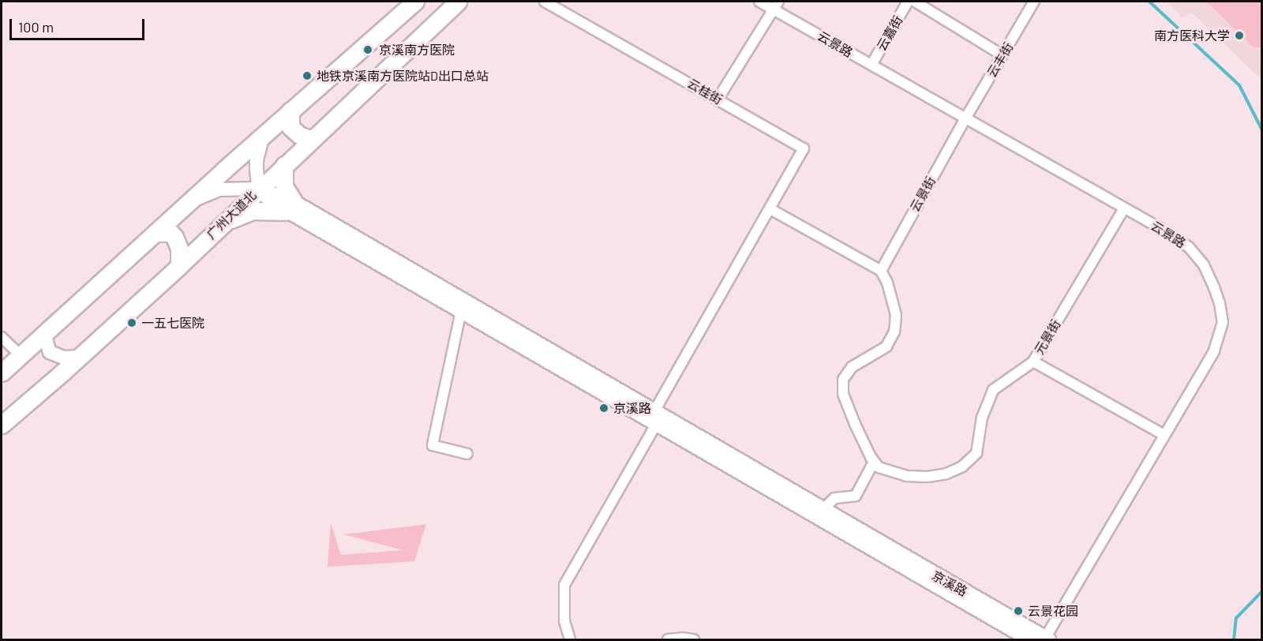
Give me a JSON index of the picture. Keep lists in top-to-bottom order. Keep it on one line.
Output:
{"streets":{"highway":["广州大道北"],"main road":["京溪路"],"street":["云嘉街","云景路","云丰街","云桂街","云景街","元景街"]},"crossings":[["云嘉街","云景路"],["云景路","云丰街"],["云景路","云景街"],["云景路","元景街"],["云景路","京溪路"],["云丰街","云景街"],["云桂街","京溪路"],["广州大道北","京溪路"]],"places":["南方医科大学","京溪南方医院","地铁京溪南方医院站D出口总站","一五七医院","京溪路","云景花园"],"scale_bar":"100 m"}
